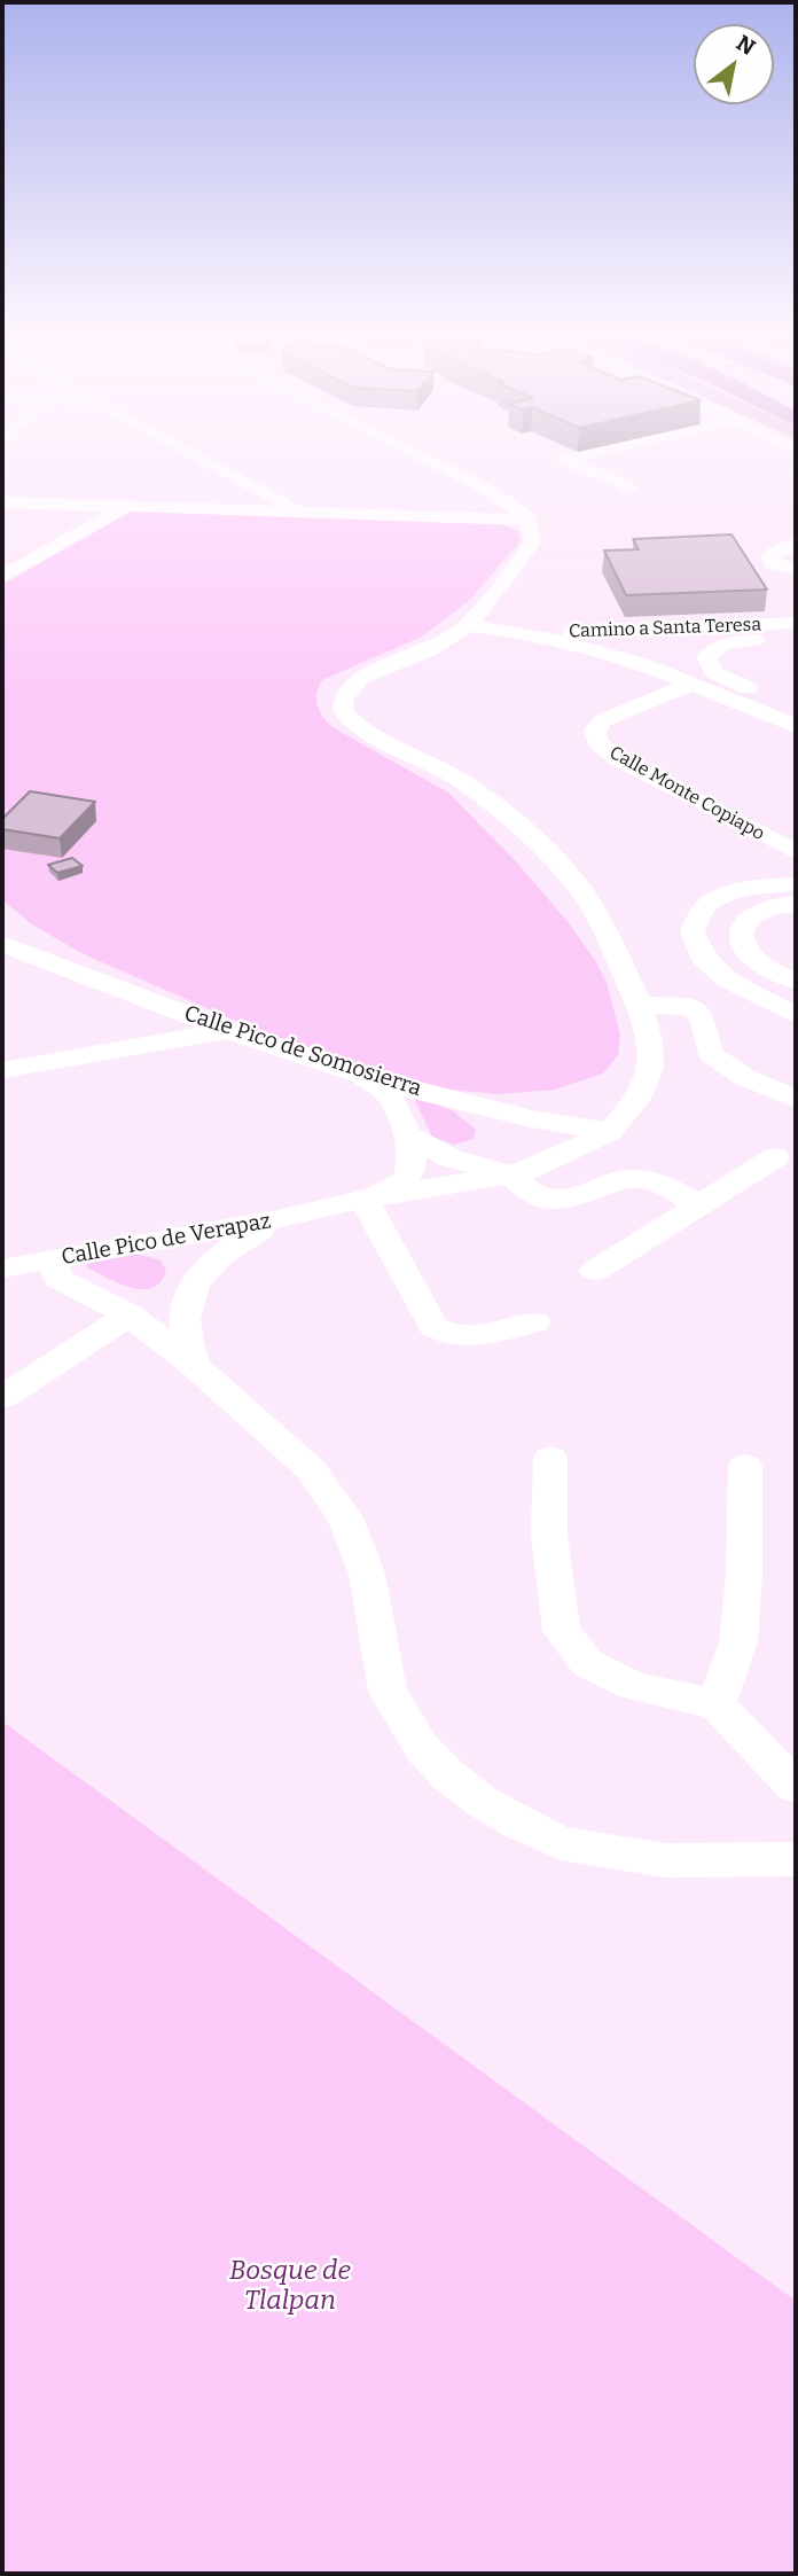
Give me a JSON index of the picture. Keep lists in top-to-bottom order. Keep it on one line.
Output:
{"streets":{"street":["Camino a Santa Teresa","Calle Monte Copiapo","Calle Pico de Somosierra","Calle Pico de Verapaz"]},"crossings":[["Camino a Santa Teresa","Calle Monte Copiapo"]],"parks":["Bosque de Tlalpan"],"north":"top right"}
